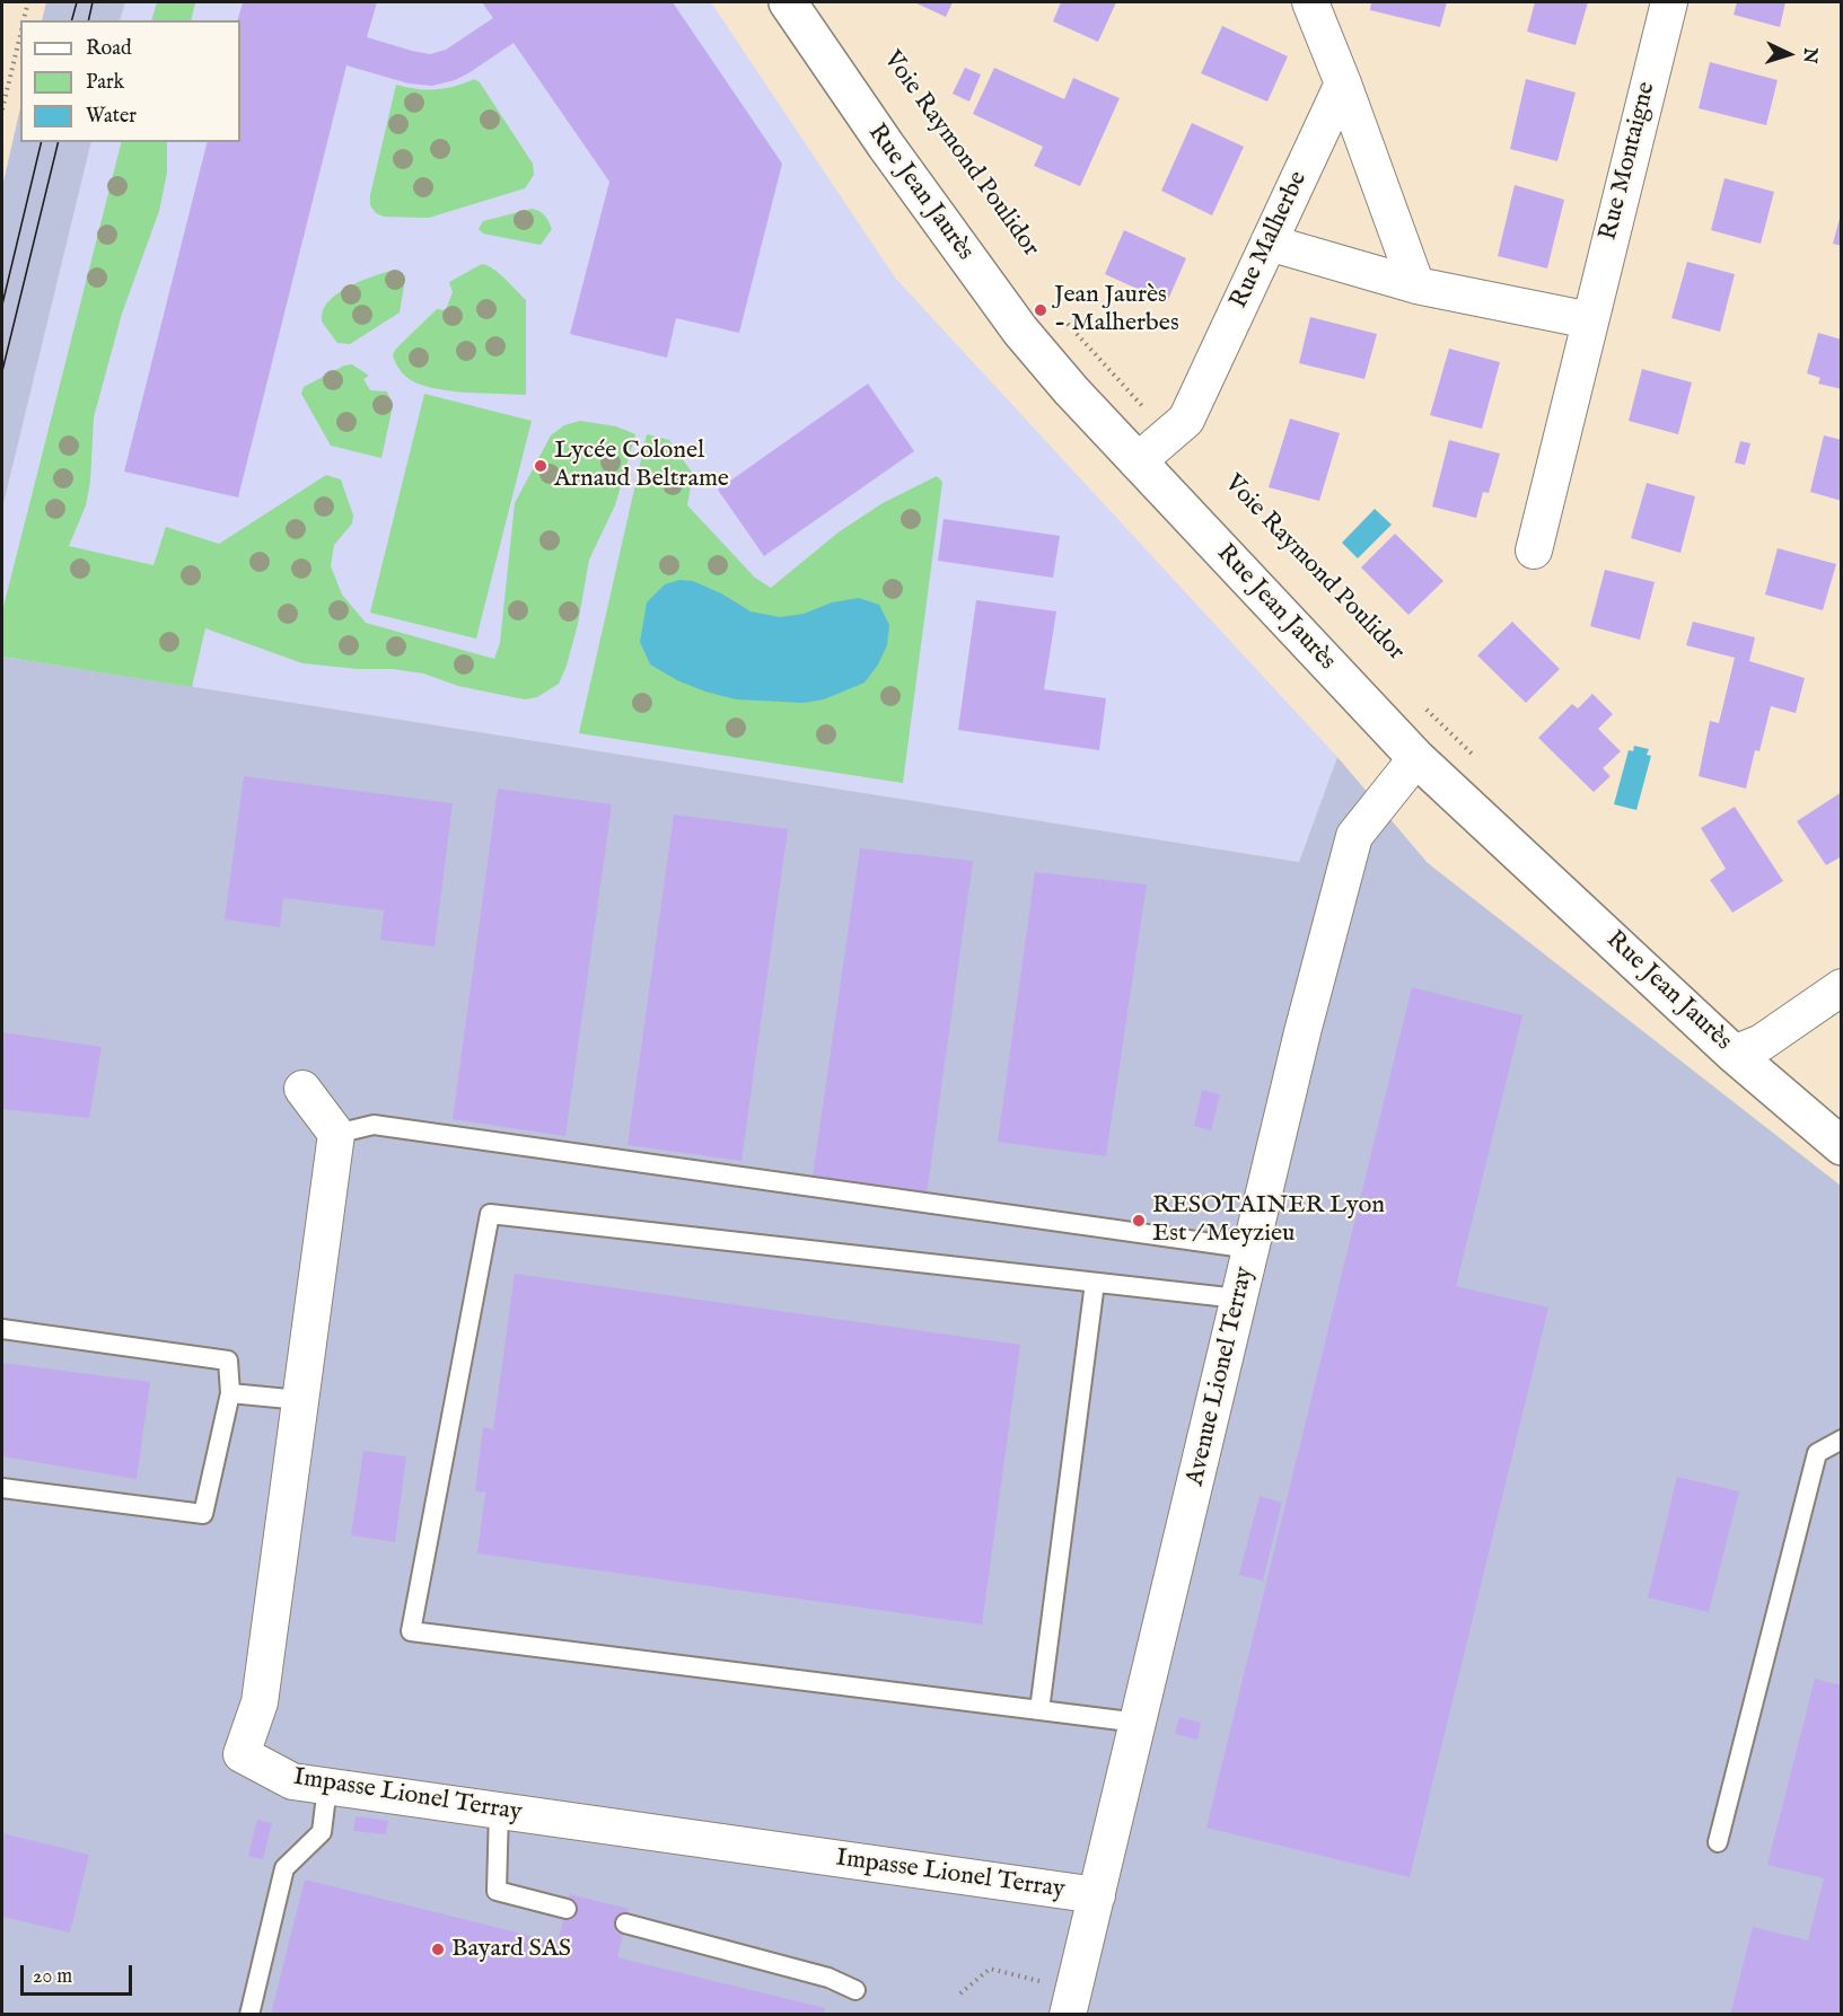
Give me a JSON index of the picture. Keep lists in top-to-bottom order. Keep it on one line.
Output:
{"streets":{"main road":["Rue Jean Jaurès"],"street":["Rue Montaigne","Rue Malherbe","Avenue Lionel Terray","Impasse Lionel Terray"]},"crossings":[["Rue Jean Jaurès","Rue Malherbe"],["Rue Jean Jaurès","Avenue Lionel Terray"],["Avenue Lionel Terray","Impasse Lionel Terray"]],"places":["Jean Jaurès - Malherbes","Lycée Colonel Arnaud Beltrame","RESOTAINER Lyon Est / Meyzieu","Bayard SAS"],"legend":["Road","Park","Water"],"scale_bar":"20 m","north":"right"}
